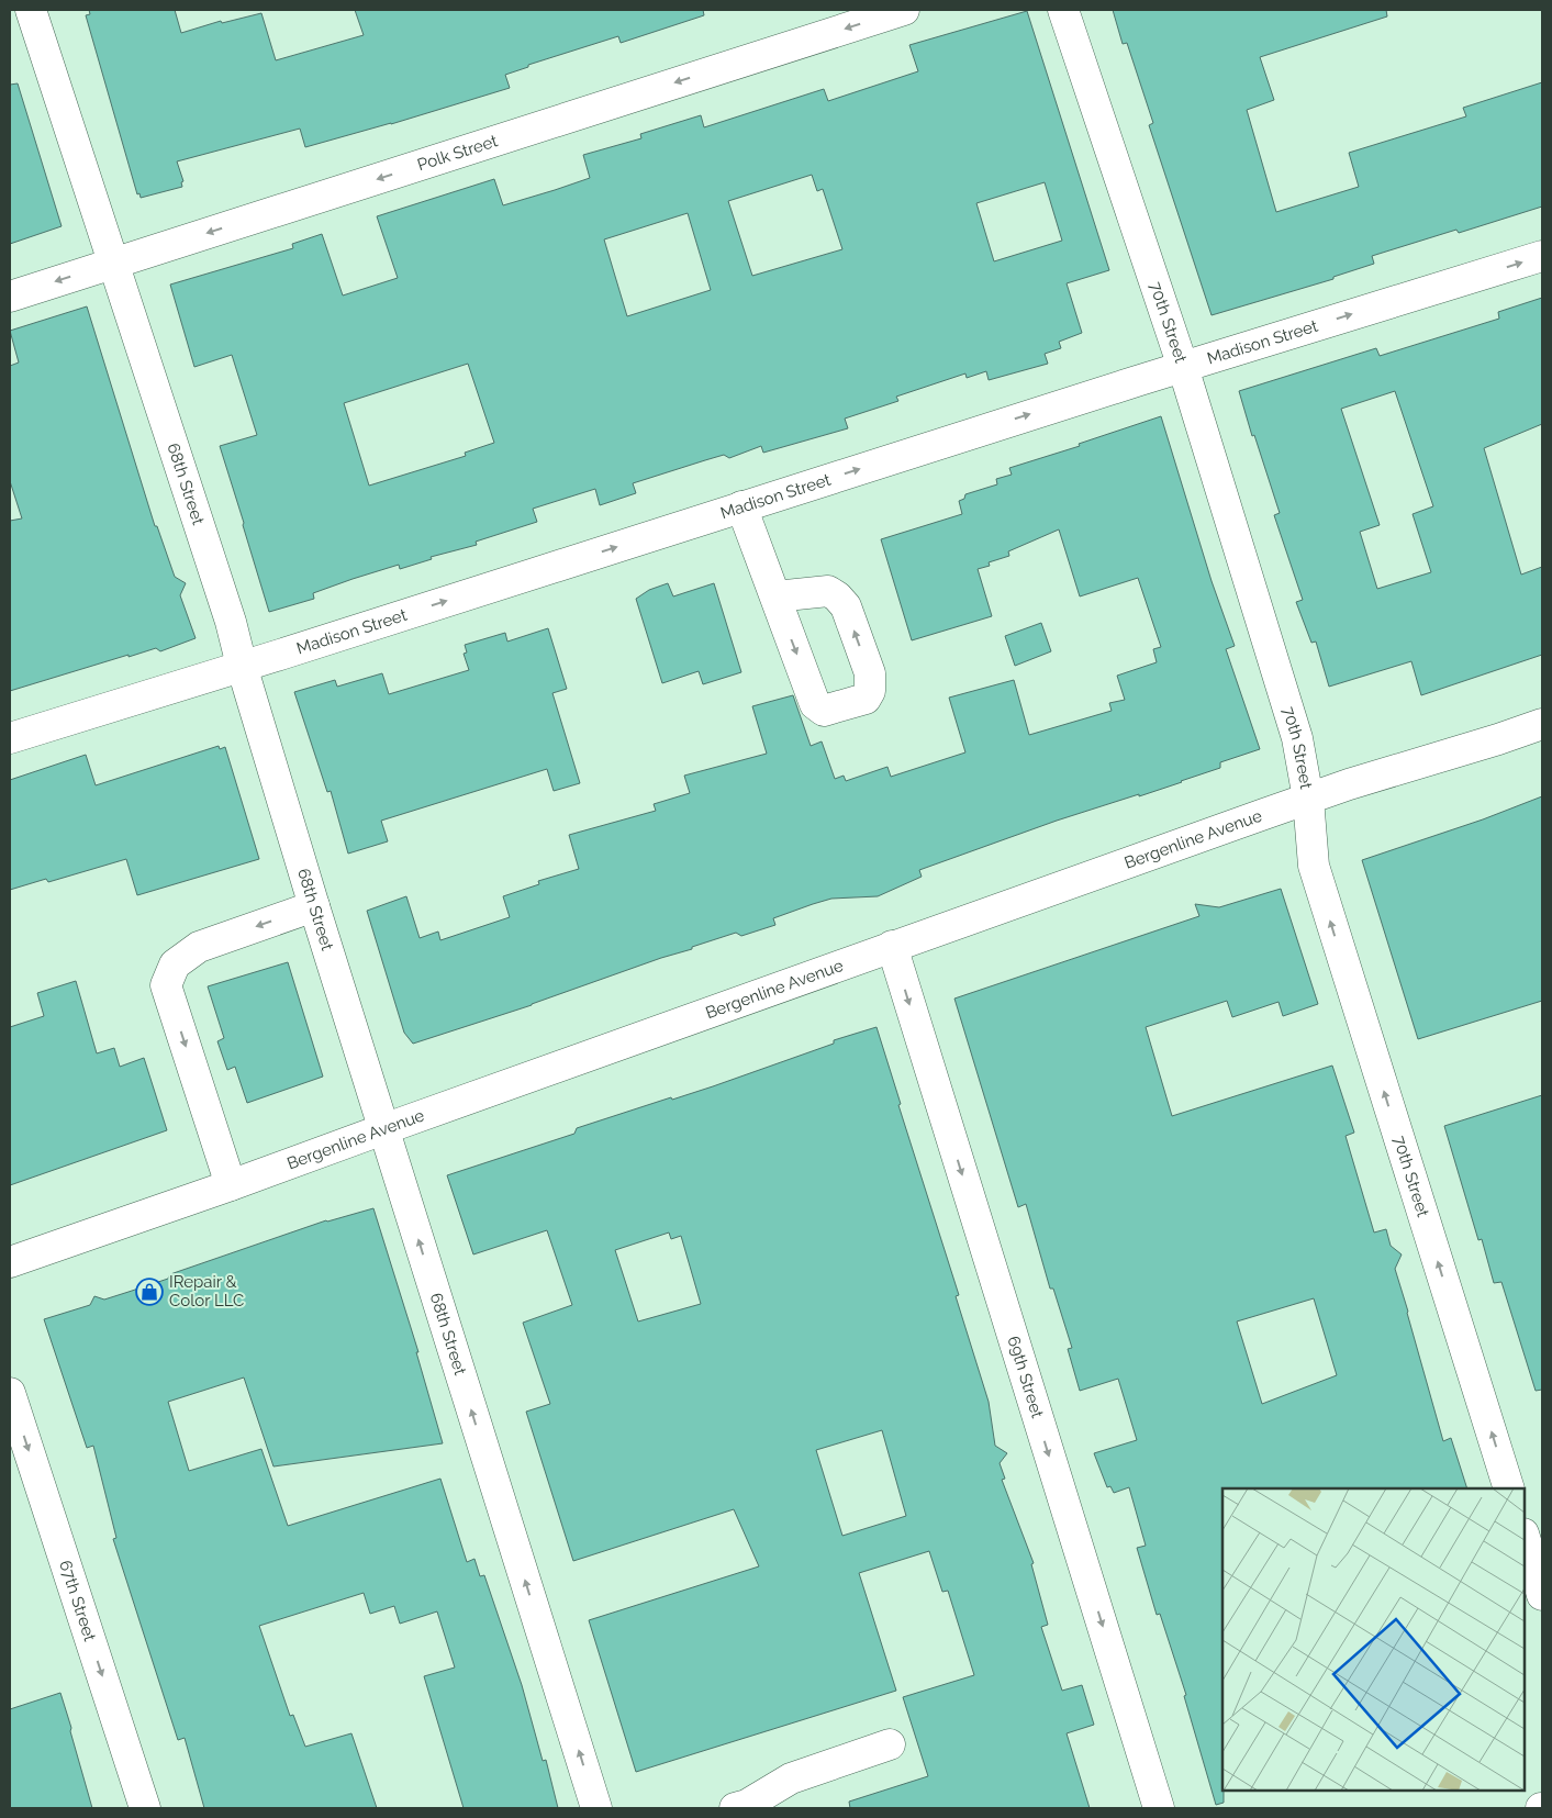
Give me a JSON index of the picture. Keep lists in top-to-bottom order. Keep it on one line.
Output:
{"streets":{"street":["Polk Street","70th Street","Madison Street","68th Street","Bergenline Avenue","69th Street","67th Street"]},"crossings":[["Polk Street","68th Street"],["70th Street","Madison Street"],["70th Street","Bergenline Avenue"],["Madison Street","68th Street"],["68th Street","Bergenline Avenue"],["Bergenline Avenue","69th Street"]],"one_way":["Polk Street","70th Street","Madison Street","68th Street","69th Street","67th Street"],"places":{"shop":["IRepair & Color LLC"]}}
